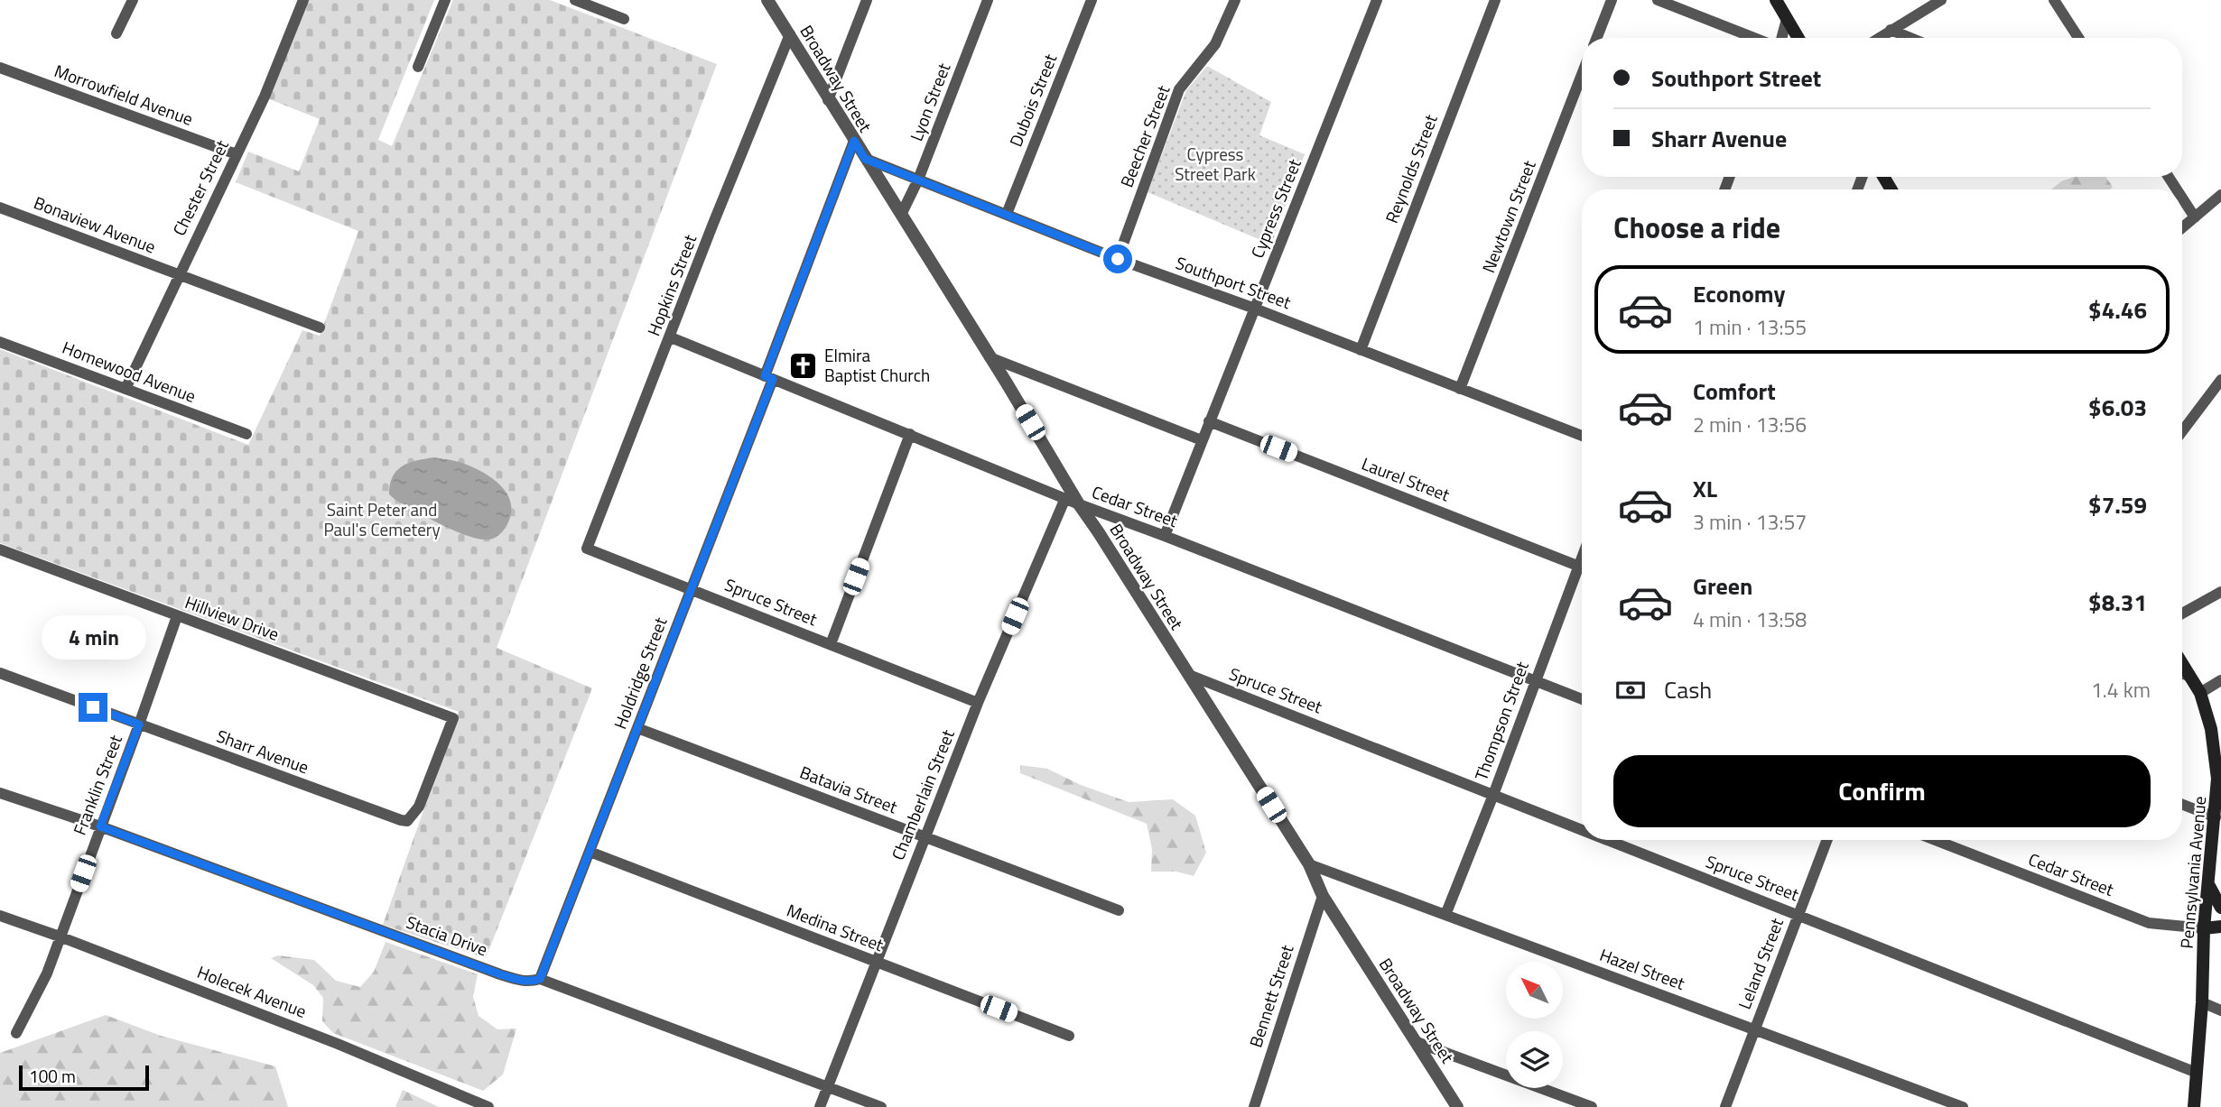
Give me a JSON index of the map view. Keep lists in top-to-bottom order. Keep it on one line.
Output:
{"streets":{"main road":["Cedar Street","Pennsylvania Avenue"],"street":["Broadway Street","Morrowfield Avenue","Dubois Street","Lyon Street","Beecher Street","Reynolds Street","Chester Street","Cypress Street","Newtown Street","Bonaview Avenue","Southport Street","Hopkins Street","Homewood Avenue","Laurel Street","Spruce Street","Hillview Drive","Holdridge Street","Thompson Street","Sharr Avenue","Franklin Street","Batavia Street","Chamberlain Street","Medina Street","Stacia Drive","Leland Street","Hazel Street","Holecek Avenue","Bennett Street"]},"crossings":[["Broadway Street","Lyon Street"],["Broadway Street","Southport Street"],["Broadway Street","Hopkins Street"],["Broadway Street","Cedar Street"],["Broadway Street","Spruce Street"],["Broadway Street","Holdridge Street"],["Broadway Street","Hazel Street"],["Broadway Street","Bennett Street"],["Morrowfield Avenue","Chester Street"],["Dubois Street","Southport Street"],["Lyon Street","Southport Street"],["Beecher Street","Southport Street"],["Reynolds Street","Southport Street"],["Chester Street","Bonaview Avenue"],["Chester Street","Homewood Avenue"],["Cypress Street","Southport Street"],["Cypress Street","Laurel Street"],["Cypress Street","Cedar Street"],["Newtown Street","Southport Street"],["Hopkins Street","Cedar Street"],["Hopkins Street","Spruce Street"],["Cedar Street","Holdridge Street"],["Cedar Street","Thompson Street"],["Cedar Street","Chamberlain Street"],["Cedar Street","Pennsylvania Avenue"],["Spruce Street","Holdridge Street"],["Spruce Street","Thompson Street"],["Spruce Street","Chamberlain Street"],["Spruce Street","Pennsylvania Avenue"],["Spruce Street","Leland Street"],["Hillview Drive","Sharr Avenue"],["Hillview Drive","Franklin Street"],["Holdridge Street","Batavia Street"],["Holdridge Street","Medina Street"],["Holdridge Street","Stacia Drive"],["Thompson Street","Hazel Street"],["Sharr Avenue","Franklin Street"],["Franklin Street","Stacia Drive"],["Franklin Street","Holecek Avenue"],["Batavia Street","Chamberlain Street"],["Chamberlain Street","Medina Street"],["Chamberlain Street","Stacia Drive"],["Leland Street","Hazel Street"]],"parks":["Cypress Street Park","Saint Peter and Paul's Cemetery"],"places":{"church":["Elmira Baptist Church"]},"scale_bar":"100 m","north":"top left","page":{"banner":["Southport Street","Sharr Avenue"],"heading":"Choose a ride","list":[{"name":"Economy","note":"1 min · 13:55","value":"$4.46"},{"name":"Comfort","note":"2 min · 13:56","value":"$6.03"},{"name":"XL","note":"3 min · 13:57","value":"$7.59"},{"name":"Green","note":"4 min · 13:58","value":"$8.31"}],"bubble":"4 min","pay":["Cash","1.4 km"],"buttons":"Confirm","scale":"100 m"}}
